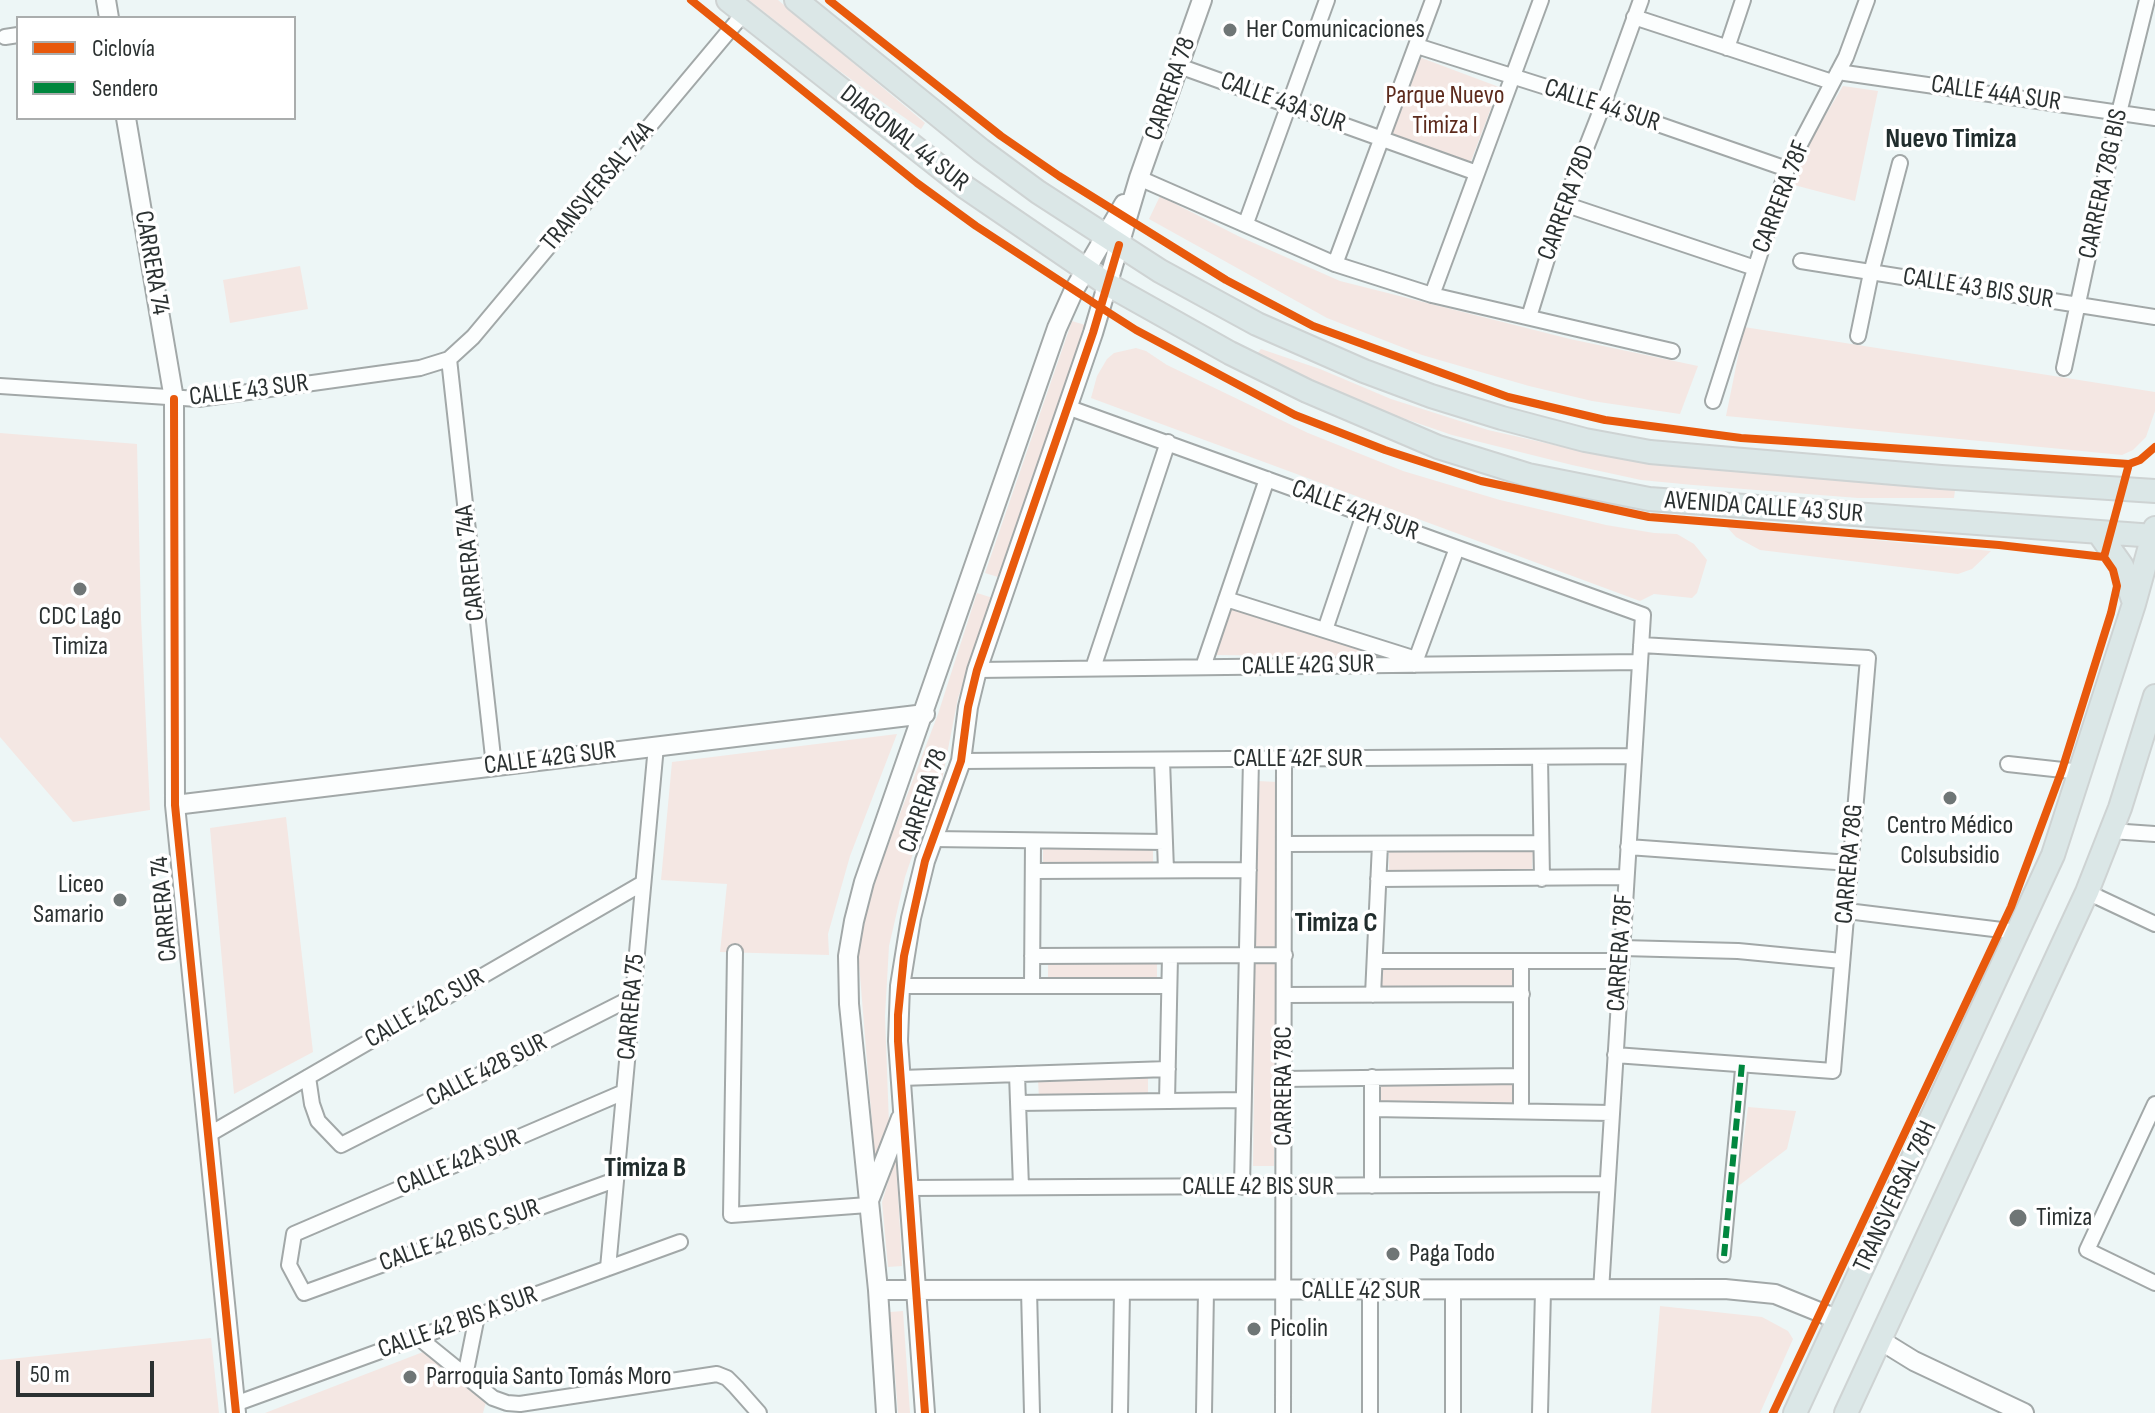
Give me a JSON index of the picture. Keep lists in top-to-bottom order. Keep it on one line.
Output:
{"streets":{"main road":["DIAGONAL 44 SUR","AVENIDA CALLE 43 SUR","TRANSVERSAL 78H"],"street":["CARRERA 78","CALLE 44A SUR","CALLE 43A SUR","CALLE 44 SUR","CARRERA 78G BIS","TRANSVERSAL 74A","CARRERA 78F","CARRERA 78D","CARRERA 74","CALLE 43 BIS SUR","CALLE 43 SUR","CALLE 42H SUR","CARRERA 74A","CALLE 42G SUR","CALLE 42F SUR","CARRERA 78G","CARRERA 75","CALLE 42C SUR","CALLE 42B SUR","CARRERA 78C","CALLE 42A SUR","CALLE 42 BIS SUR","CALLE 42 BIS C SUR","CALLE 42 SUR","CALLE 42 BIS A SUR"]},"crossings":[["CARRERA 78","CALLE 43A SUR"],["CARRERA 78","DIAGONAL 44 SUR"],["CARRERA 78","AVENIDA CALLE 43 SUR"],["CARRERA 78","CALLE 42H SUR"],["CARRERA 78","CALLE 42G SUR"],["CARRERA 78","CALLE 42F SUR"],["CARRERA 78","CALLE 42 BIS SUR"],["CARRERA 78","CALLE 42 SUR"],["CALLE 44A SUR","CARRERA 78G BIS"],["CALLE 44A SUR","CARRERA 78F"],["CALLE 44A SUR","CARRERA 78D"],["CALLE 44 SUR","CARRERA 78F"],["CALLE 44 SUR","CARRERA 78D"],["DIAGONAL 44 SUR","TRANSVERSAL 74A"],["DIAGONAL 44 SUR","AVENIDA CALLE 43 SUR"],["CARRERA 78G BIS","CALLE 43 BIS SUR"],["TRANSVERSAL 74A","CALLE 43 SUR"],["TRANSVERSAL 74A","CARRERA 74A"],["CARRERA 78F","CALLE 42H SUR"],["CARRERA 78F","CALLE 42G SUR"],["CARRERA 78F","CALLE 42F SUR"],["CARRERA 78F","CARRERA 78G"],["CARRERA 78F","CALLE 42 BIS SUR"],["CARRERA 78F","CALLE 42 SUR"],["CARRERA 74","CALLE 43 SUR"],["CARRERA 74","CALLE 42G SUR"],["CARRERA 74","CALLE 42C SUR"],["CARRERA 74","CALLE 42 BIS A SUR"],["CALLE 43 SUR","CARRERA 74A"],["AVENIDA CALLE 43 SUR","TRANSVERSAL 78H"],["CARRERA 74A","CALLE 42G SUR"],["CALLE 42G SUR","CARRERA 75"],["CALLE 42F SUR","CARRERA 78C"],["CARRERA 75","CALLE 42C SUR"],["CARRERA 75","CALLE 42B SUR"],["CARRERA 75","CALLE 42A SUR"],["CARRERA 75","CALLE 42 BIS C SUR"],["CARRERA 75","CALLE 42 BIS A SUR"],["CALLE 42C SUR","CALLE 42B SUR"],["CARRERA 78C","CALLE 42 BIS SUR"],["CARRERA 78C","CALLE 42 SUR"],["CALLE 42A SUR","CALLE 42 BIS C SUR"],["TRANSVERSAL 78H","CALLE 42 SUR"]],"districts":["Nuevo Timiza","Timiza C","Timiza B"],"parks":["Parque Nuevo Timiza I"],"places":["Her Comunicaciones","CDC Lago Timiza","Centro Médico Colsubsidio","Liceo Samario","Timiza","Paga Todo","Picolin","Parroquia Santo Tomás Moro"],"legend":["Ciclovía","Sendero"],"scale_bar":"50 m"}
